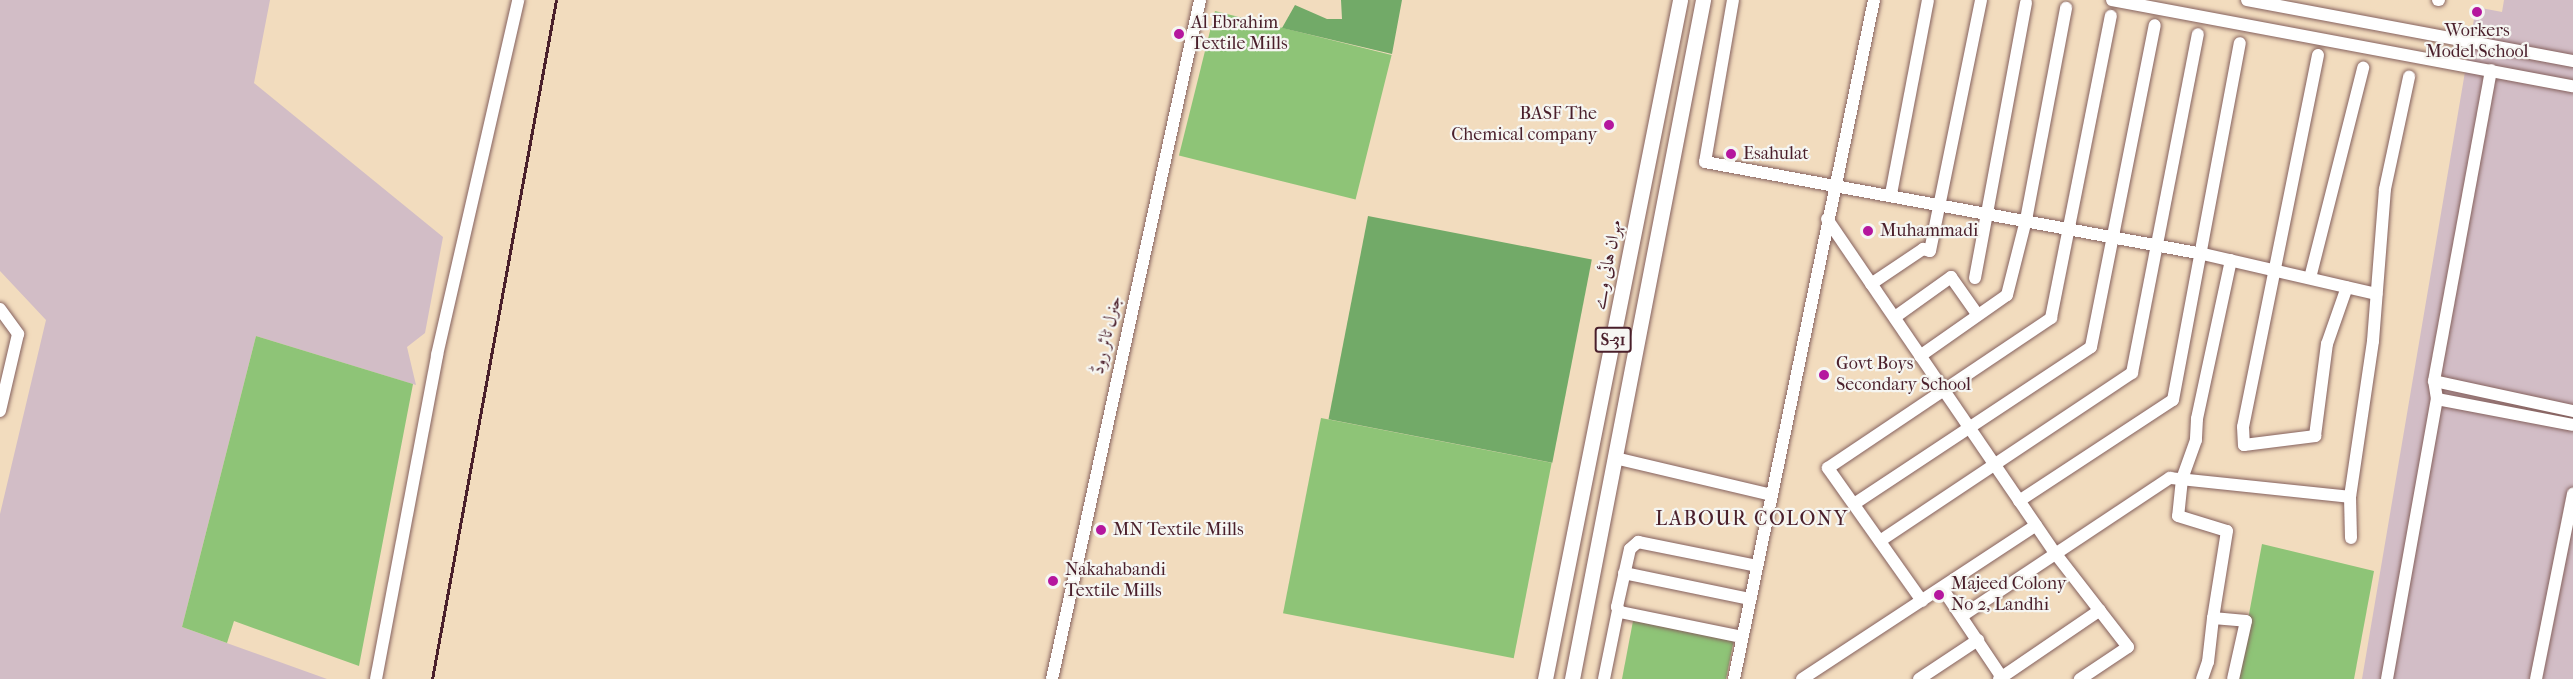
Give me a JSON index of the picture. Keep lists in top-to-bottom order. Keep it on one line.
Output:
{"streets":{"main road":["مہران ہائی وے","S-31"],"street":["جنرل ٹائر روڈ"]},"districts":["LABOUR COLONY"],"places":["Workers Model School","Al Ebrahim Textile Mills","BASF The Chemical company","Esahulat","Muhammadi","Govt Boys Secondary School","MN Textile Mills","Nakahabandi Textile Mills","Majeed Colony No 2, Landhi"]}
